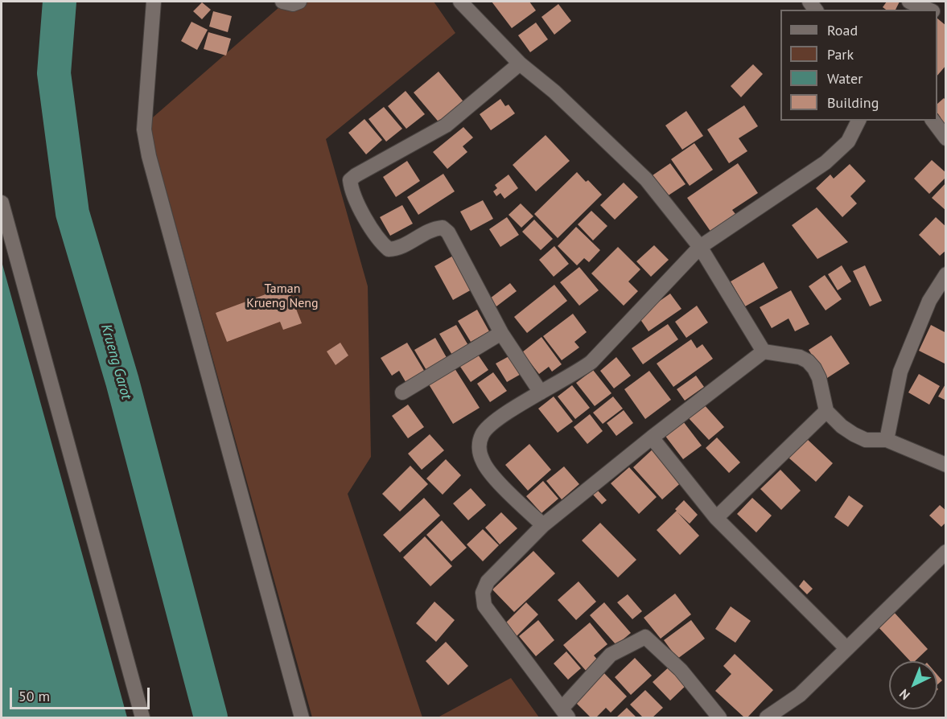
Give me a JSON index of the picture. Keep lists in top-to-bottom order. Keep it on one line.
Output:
{"water":["Krueng Garot"],"parks":["Taman Krueng Neng"],"legend":["Road","Park","Water","Building"],"scale_bar":"50 m","north":"bottom left"}
